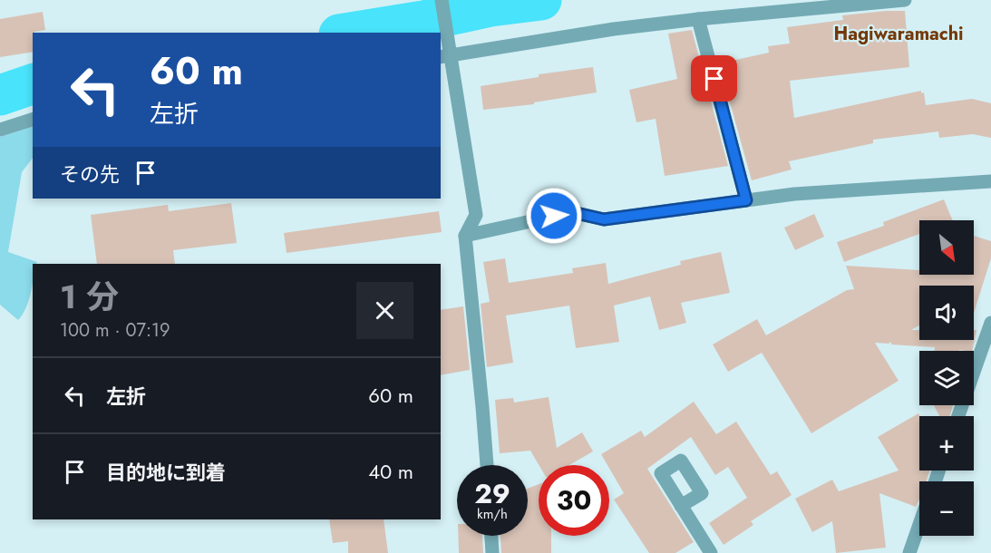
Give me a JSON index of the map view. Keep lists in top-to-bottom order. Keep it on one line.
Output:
{"districts":["Hagiwaramachi"],"north":"bottom right","page":{"turn":["60 m","左折"],"then":"その先","map_buttons":["+","−"],"heading":["1 分","100 m · 07:19"],"list":[{"name":"左折","value":"60 m"},{"name":"目的地に到着","value":"40 m"}],"speed":"29 km/h","limit":"30"}}
